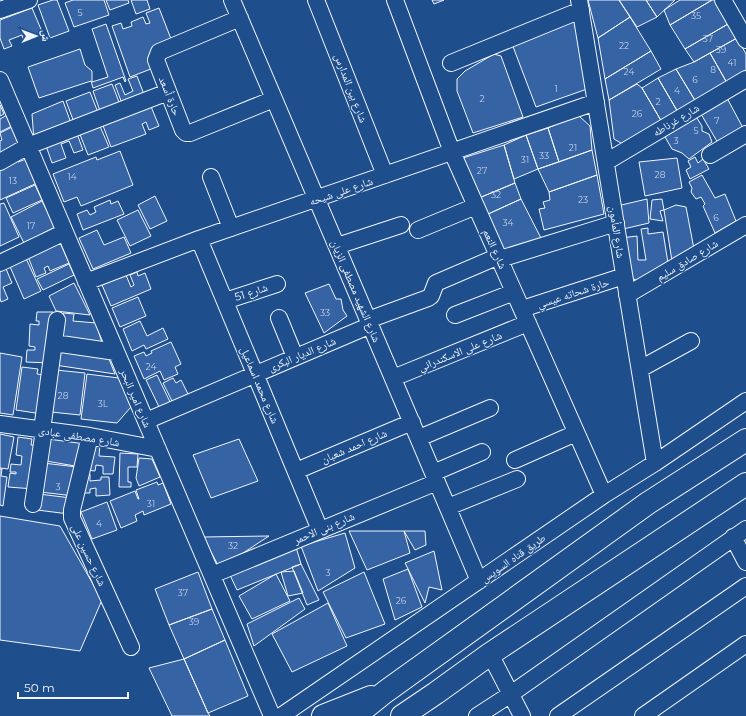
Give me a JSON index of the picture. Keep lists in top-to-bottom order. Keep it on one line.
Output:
{"streets":{"street":["شارع بين المدارس","حارة أسعد","شارع غرناطه","شارع على شيحه","شارع المأمون","شارع النعم","شارع صادق سليم","شارع الشهيد مصطفى الزيان","شارع 51","حارة شحاته عيسي","شارع على الاسكندراني","شارع الديار البكرى","شارع محمد اسماعيل","شارع امير البحر","شارع مصطفى عبادى","شارع احمد شعبان","شارع بنى الاحمر","شارع حسين على","طريق قناه السويس"]},"crossings":[["شارع بين المدارس","شارع على شيحه"],["حارة أسعد","شارع الشهيد مصطفى الزيان"],["شارع غرناطه","شارع المأمون"],["شارع على شيحه","شارع المأمون"],["شارع على شيحه","شارع النعم"],["شارع على شيحه","شارع الشهيد مصطفى الزيان"],["شارع على شيحه","شارع محمد اسماعيل"],["شارع على شيحه","شارع امير البحر"],["شارع المأمون","شارع صادق سليم"],["شارع المأمون","حارة شحاته عيسي"],["شارع المأمون","شارع الديار البكرى"],["شارع المأمون","طريق قناه السويس"],["شارع النعم","حارة شحاته عيسي"],["شارع النعم","شارع على الاسكندراني"],["شارع النعم","شارع الديار البكرى"],["شارع النعم","طريق قناه السويس"],["شارع الشهيد مصطفى الزيان","شارع على الاسكندراني"],["شارع الشهيد مصطفى الزيان","شارع الديار البكرى"],["شارع الشهيد مصطفى الزيان","شارع احمد شعبان"],["شارع الشهيد مصطفى الزيان","شارع بنى الاحمر"],["شارع الشهيد مصطفى الزيان","طريق قناه السويس"],["شارع 51","شارع محمد اسماعيل"],["حارة شحاته عيسي","شارع على الاسكندراني"],["شارع الديار البكرى","شارع محمد اسماعيل"],["شارع الديار البكرى","شارع امير البحر"],["شارع محمد اسماعيل","شارع احمد شعبان"],["شارع محمد اسماعيل","شارع بنى الاحمر"],["شارع امير البحر","شارع مصطفى عبادى"],["شارع امير البحر","شارع بنى الاحمر"],["شارع مصطفى عبادى","شارع حسين على"]],"house_numbers":["5","35","37","22","39","41","8","24","6","1","4","2","2","26","7","5","3","21","33","31","27","28","14","13","32","23","6","34","17","33","24","28","3L","3","31","4","32","3","37","26","39"],"scale_bar":"50 m","north":"right"}
